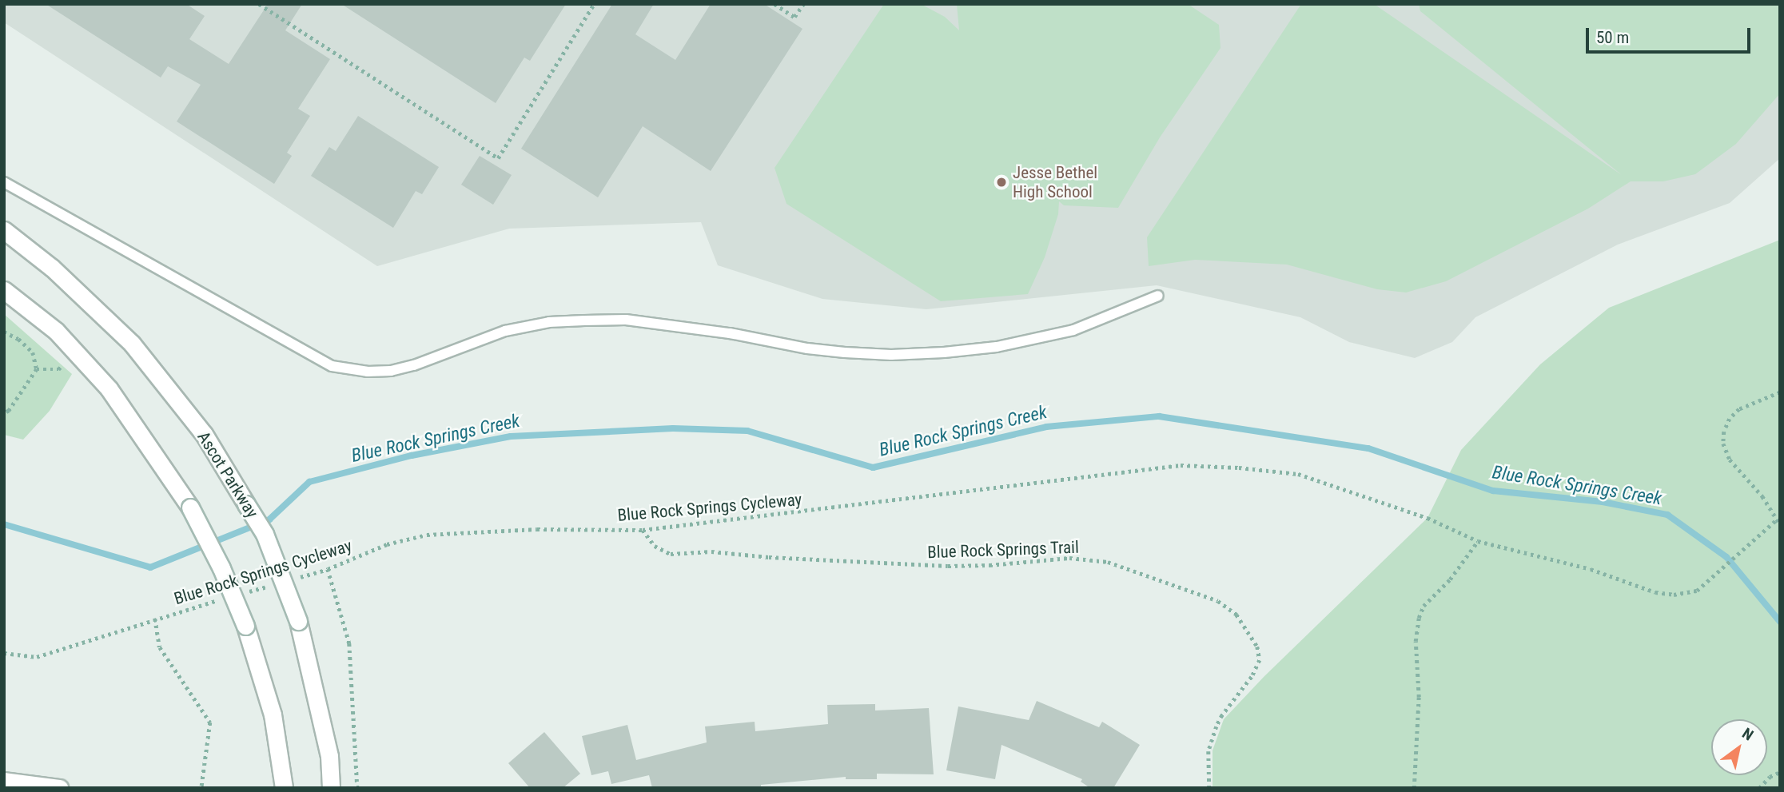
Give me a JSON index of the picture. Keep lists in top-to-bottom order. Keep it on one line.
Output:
{"streets":{"main road":["Ascot Parkway"],"path":["Blue Rock Springs Cycleway","Blue Rock Springs Trail"]},"crossings":[["Blue Rock Springs Cycleway","Blue Rock Springs Trail"]],"water":["Blue Rock Springs Creek"],"places":["Jesse Bethel High School"],"scale_bar":"50 m","north":"top right"}
